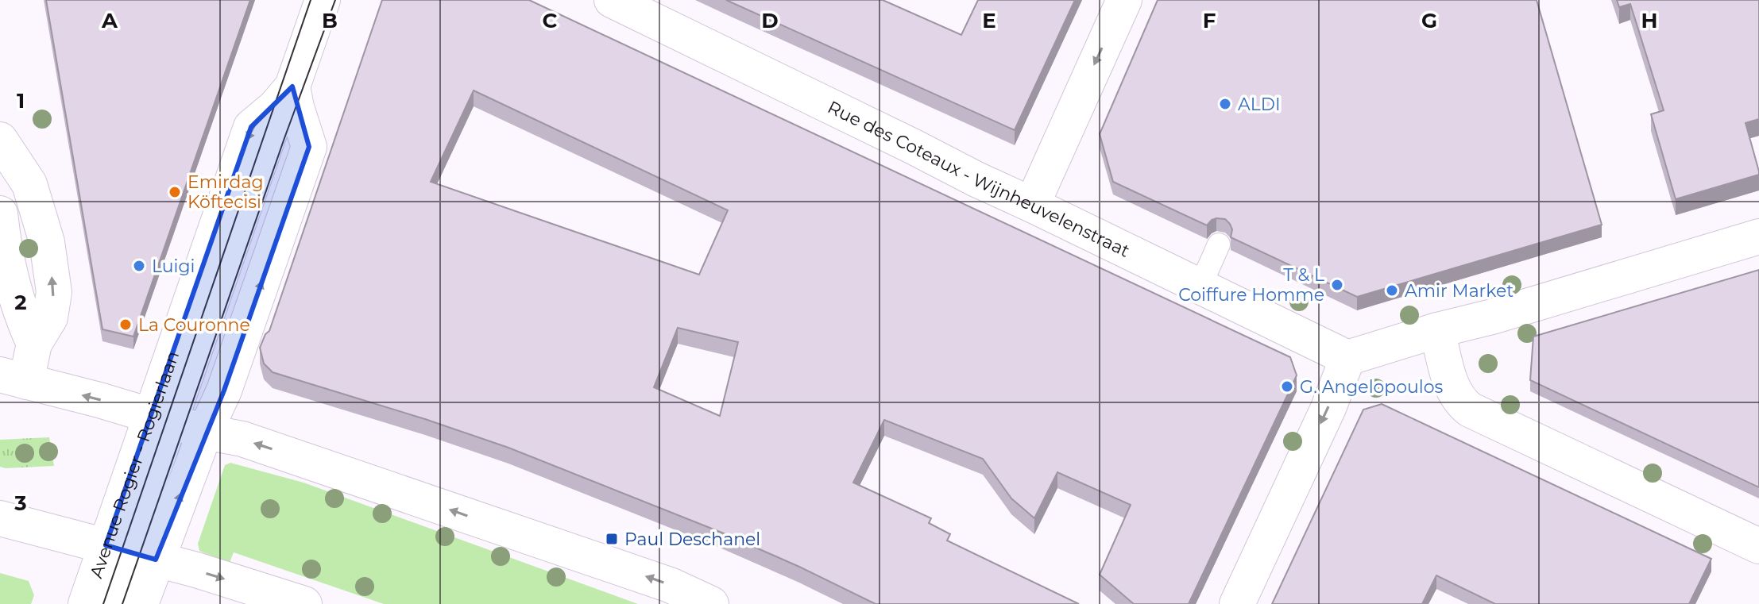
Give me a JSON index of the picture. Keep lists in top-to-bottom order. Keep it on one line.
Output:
{"streets":{"street":["Rue des Coteaux - Wijnheuvelenstraat","Avenue Rogier - Rogierlaan"]},"places":{"other":["ALDI","Emirdag Köftecisi","Luigi","T & L Coiffure Homme","Amir Market","La Couronne","G. Angelopoulos"],"transit":["Paul Deschanel"]},"grid":{"columns":["A","B","C","D","E","F","G","H"],"rows":["1","2","3"]}}
